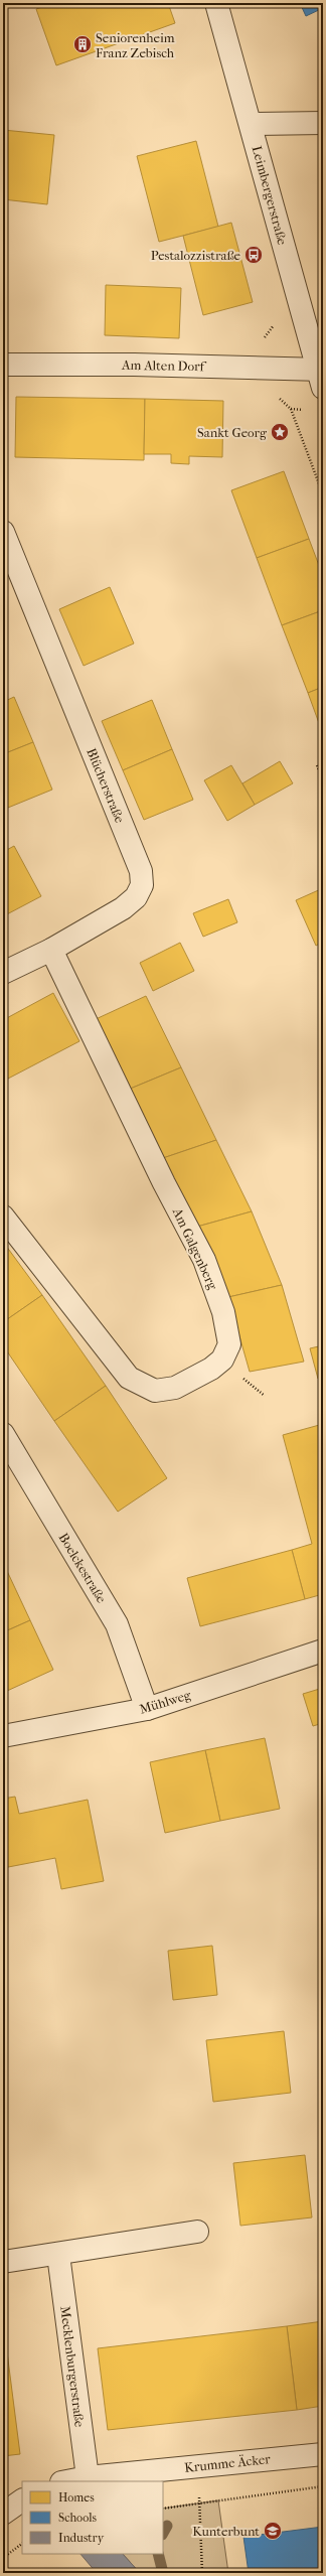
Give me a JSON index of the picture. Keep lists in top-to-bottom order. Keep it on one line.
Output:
{"streets":{"street":["Leimbergerstraße","Am Alten Dorf","Blücherstraße","Am Galgenberg","Boelckestraße","Mühlweg","Mecklenburgerstraße","Krumme Äcker"]},"crossings":[["Leimbergerstraße","Am Alten Dorf"],["Blücherstraße","Am Galgenberg"],["Boelckestraße","Mühlweg"],["Mecklenburgerstraße","Krumme Äcker"]],"places":{"building":["Seniorenheim Franz Zebisch"],"bus stop":["Pestalozzistraße"],"place":["Sankt Georg"],"school or university":["Kunterbunt"]},"legend":["Homes","Schools","Industry"]}
